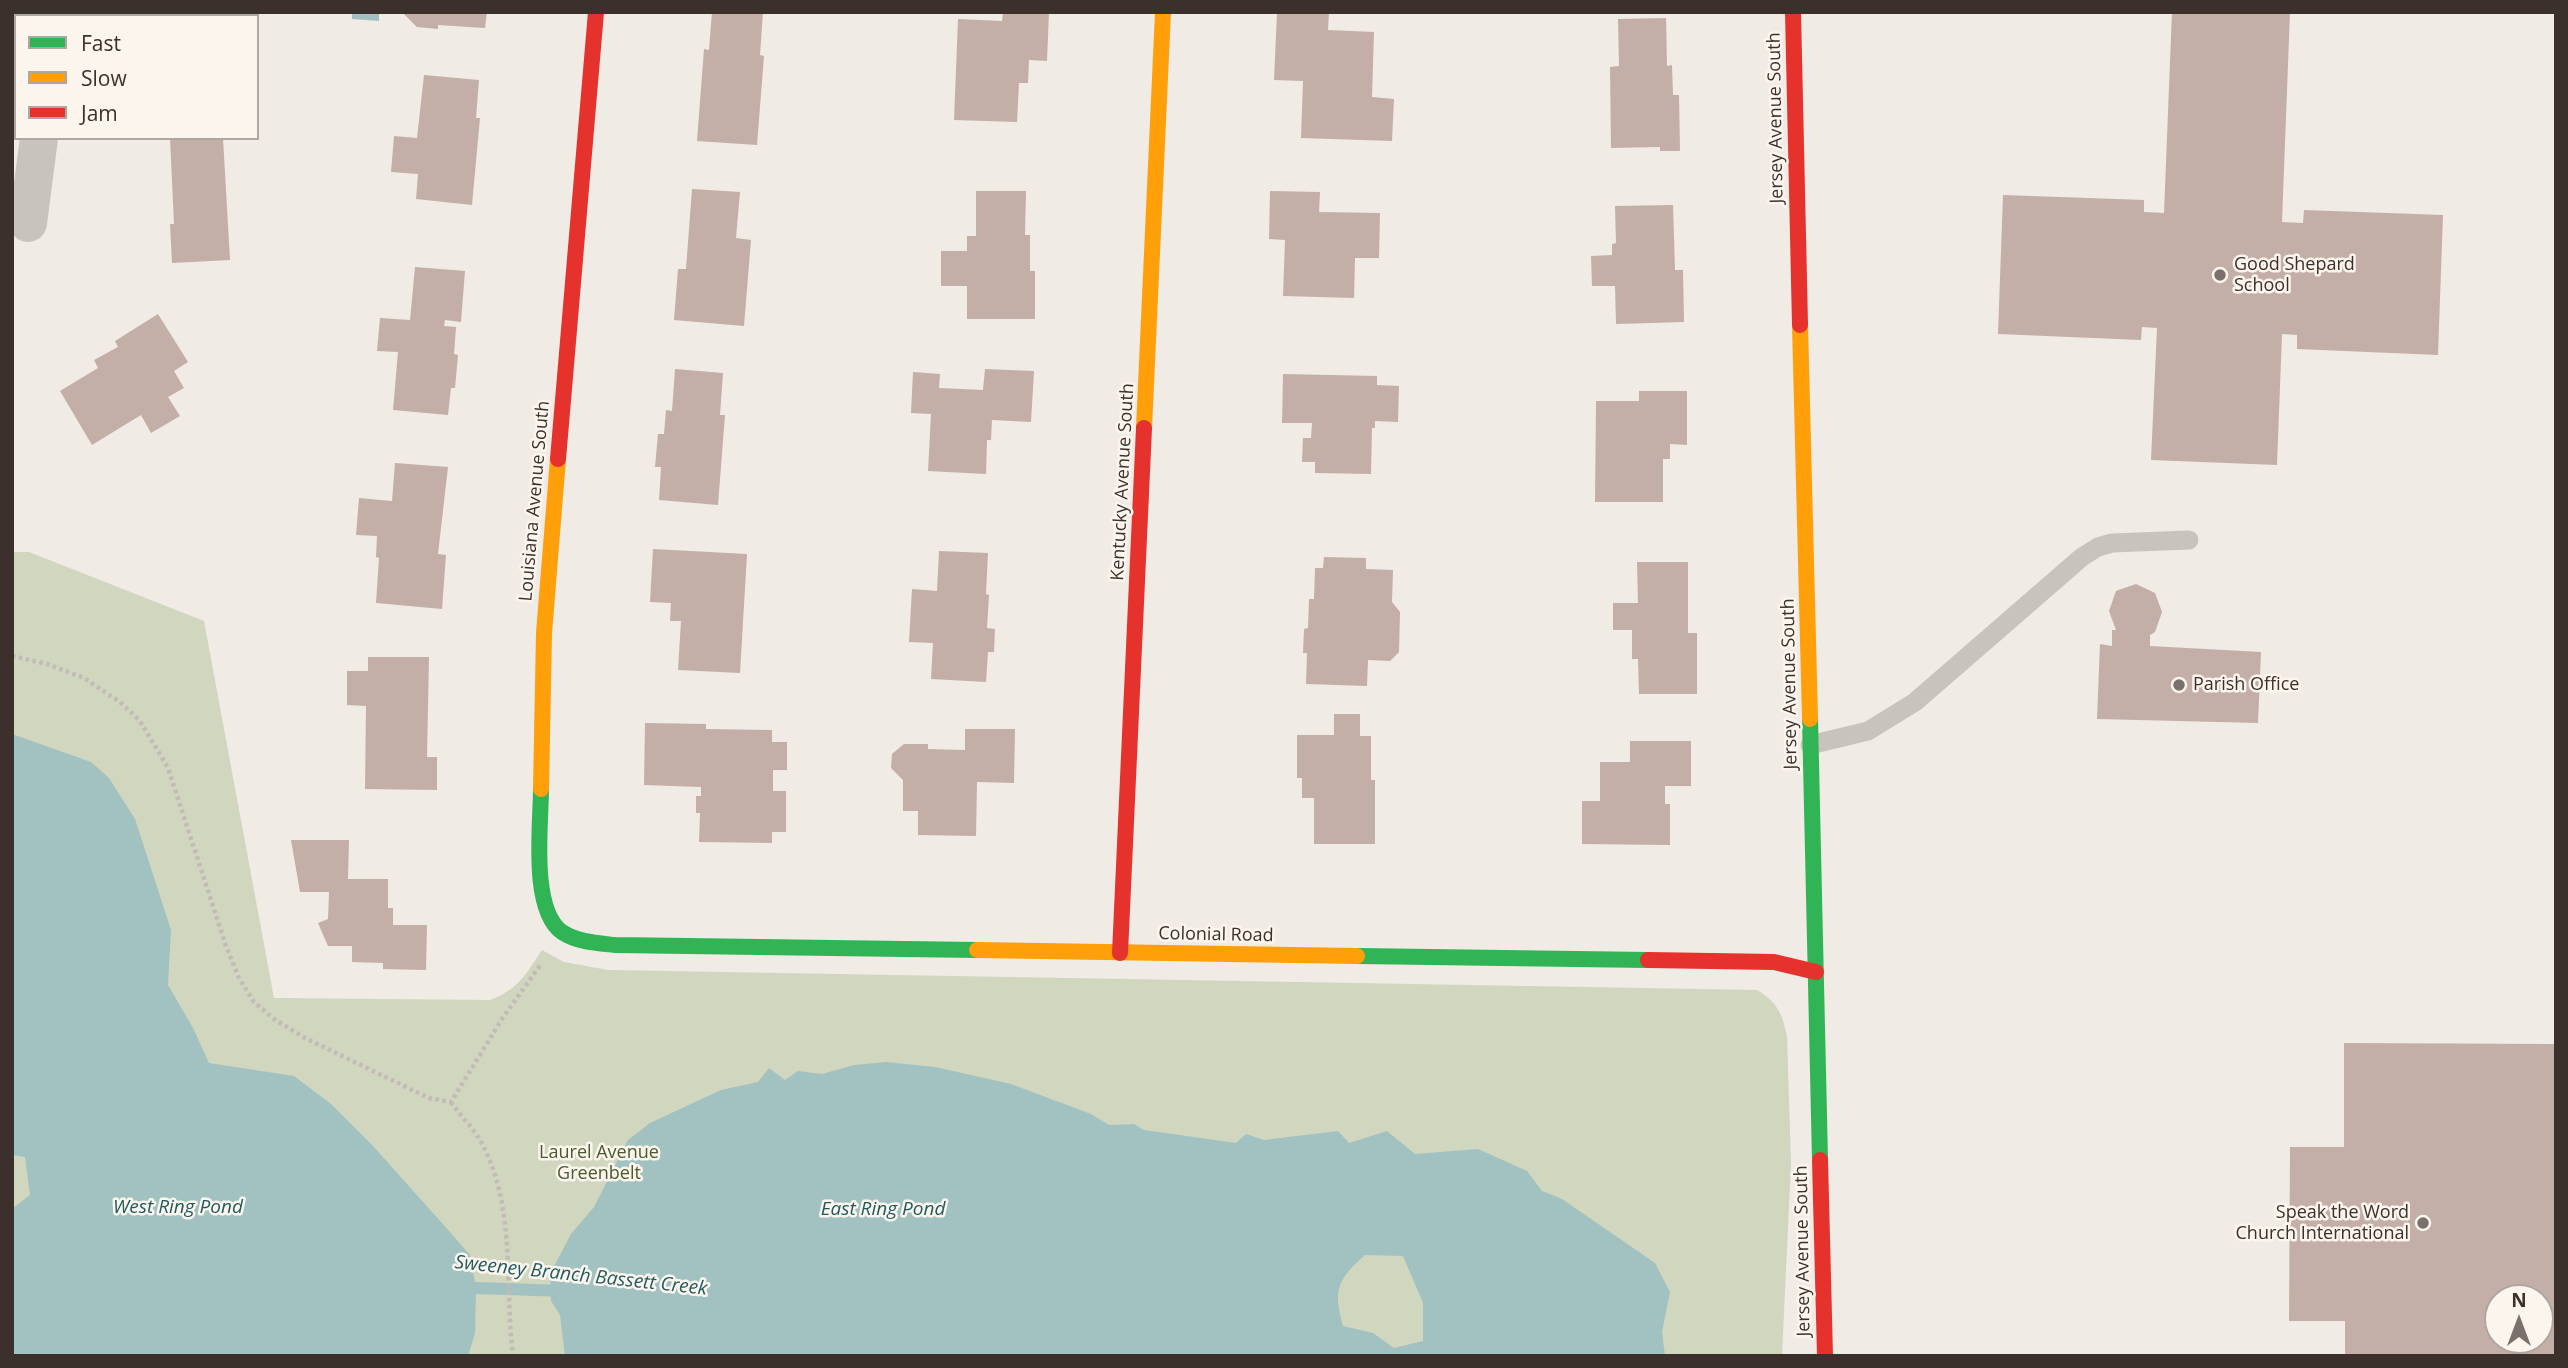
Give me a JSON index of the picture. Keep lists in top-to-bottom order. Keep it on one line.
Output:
{"streets":{"street":["Jersey Avenue South","Kentucky Avenue South","Louisiana Avenue South","Colonial Road"]},"crossings":[["Jersey Avenue South","Colonial Road"],["Kentucky Avenue South","Colonial Road"],["Louisiana Avenue South","Colonial Road"]],"water":["West Ring Pond","East Ring Pond","Sweeney Branch Bassett Creek"],"parks":["Laurel Avenue Greenbelt"],"places":["Good Shepard School","Parish Office","Speak the Word Church International"],"legend":["Fast","Slow","Jam"],"north":"top"}
